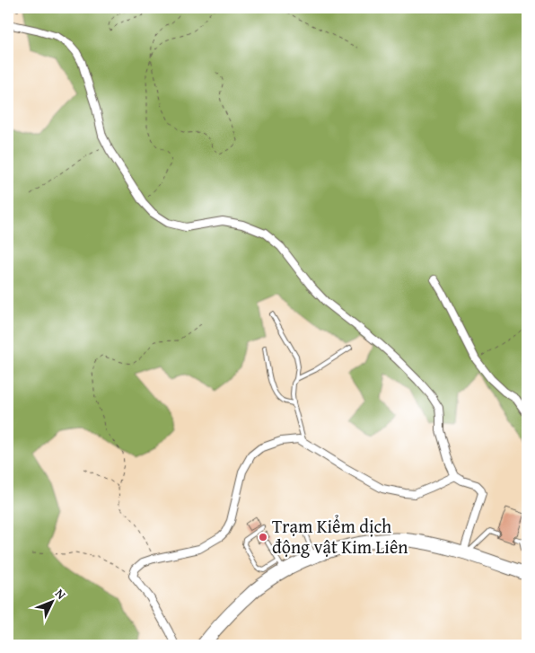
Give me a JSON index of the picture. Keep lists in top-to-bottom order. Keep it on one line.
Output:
{"places":["Trạm Kiểm dịch động vật Kim Liên"],"north":"top right"}
